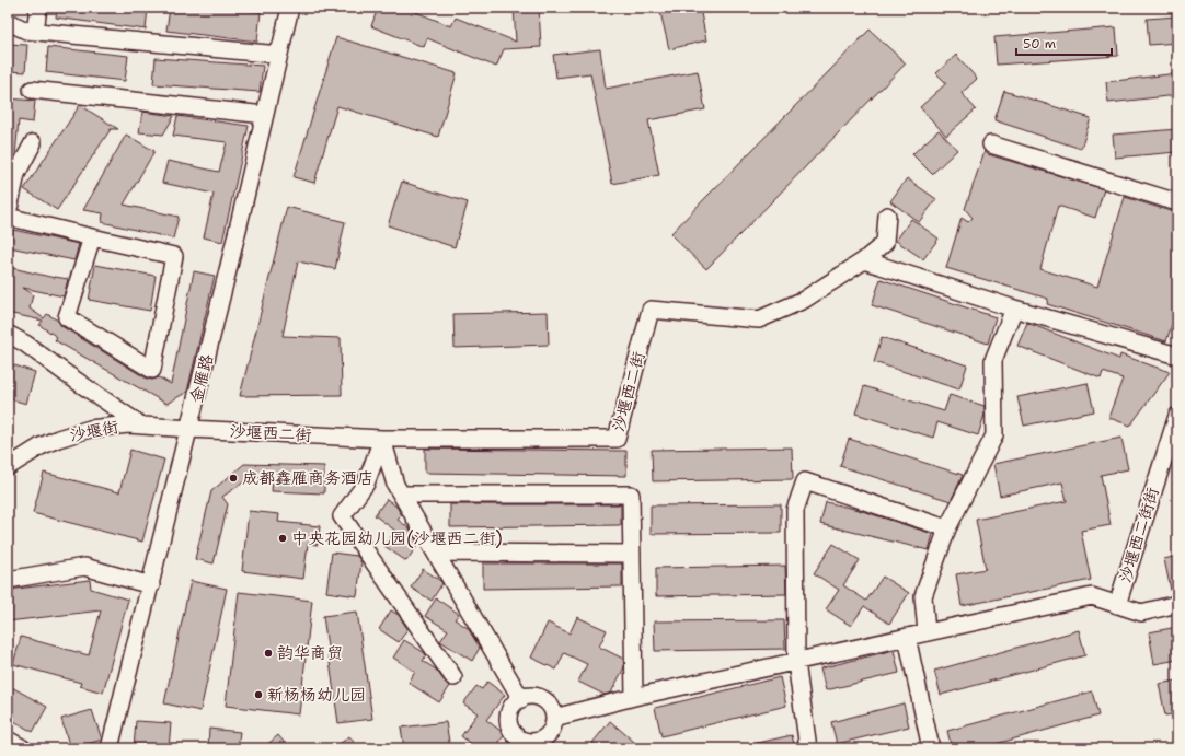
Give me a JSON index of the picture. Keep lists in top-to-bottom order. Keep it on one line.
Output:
{"streets":{"street":["金雁路","沙堰西二街","沙堰街","沙堰西二街街"]},"crossings":[["金雁路","沙堰西二街"],["金雁路","沙堰街"],["沙堰西二街","沙堰街"]],"places":["成都鑫雁商务酒店","中央花园幼儿园(沙堰西二街)","韵华商贸","新杨杨幼儿园"],"scale_bar":"50 m"}
